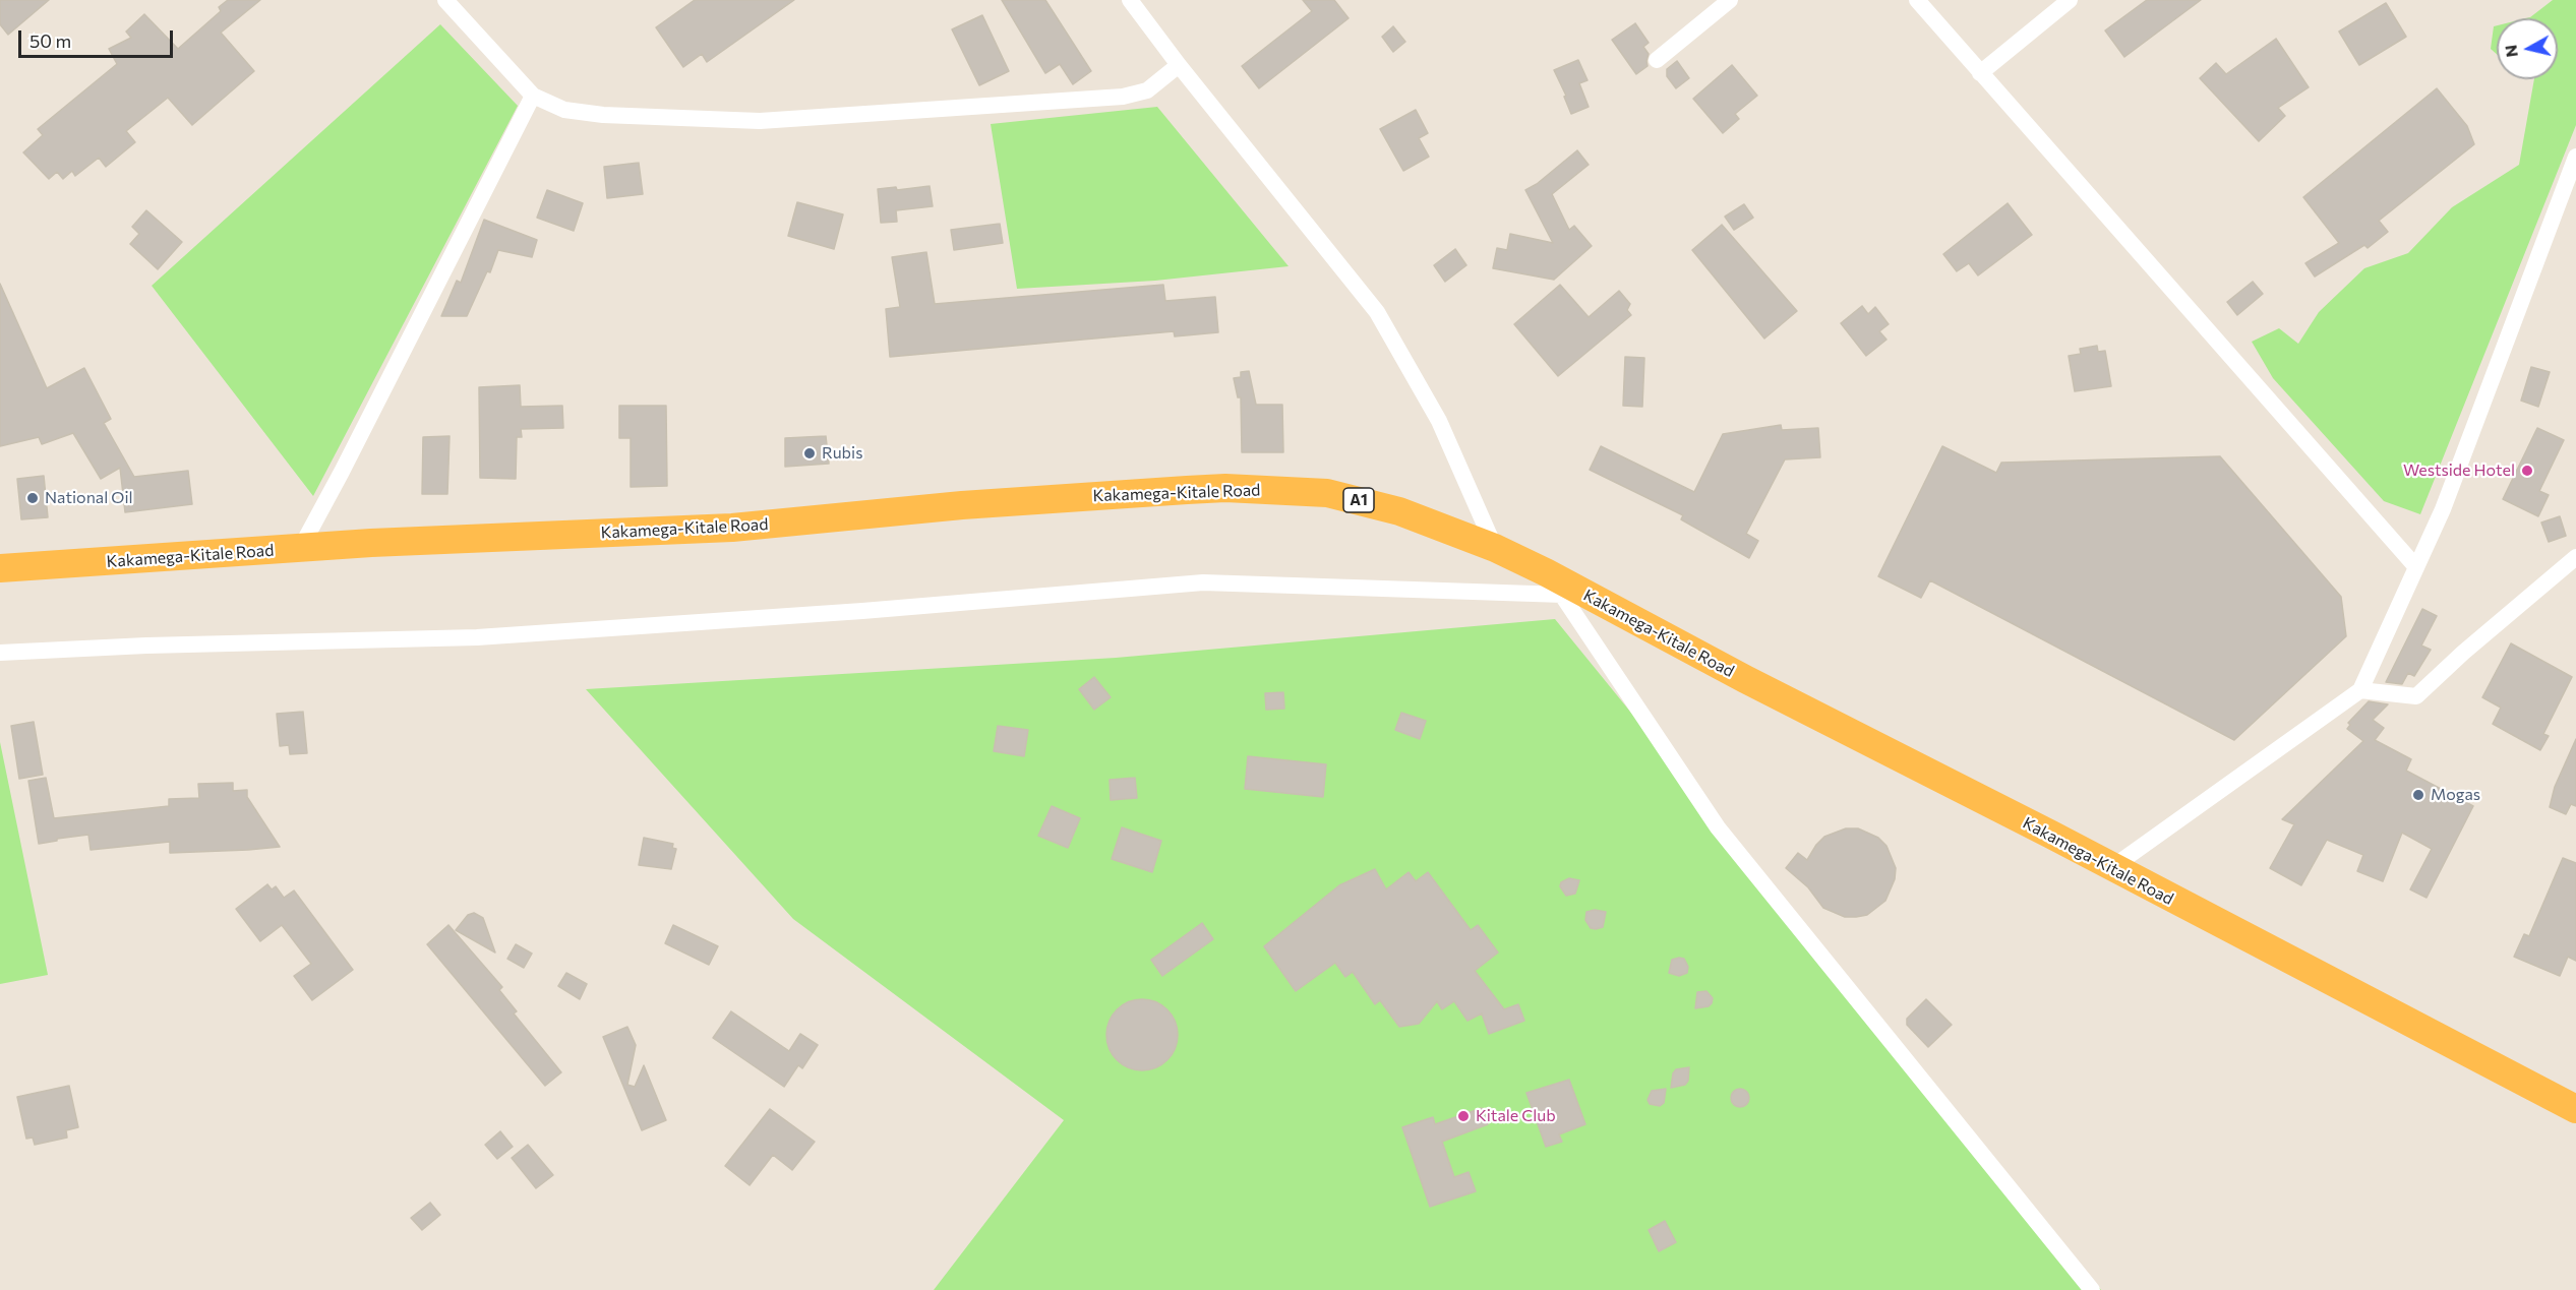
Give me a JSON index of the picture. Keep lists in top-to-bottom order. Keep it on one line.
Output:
{"streets":{"highway":["Kakamega-Kitale Road","A1"]},"places":["Rubis","Westside Hotel","National Oil","Mogas","Kitale Club"],"scale_bar":"50 m","north":"left"}
